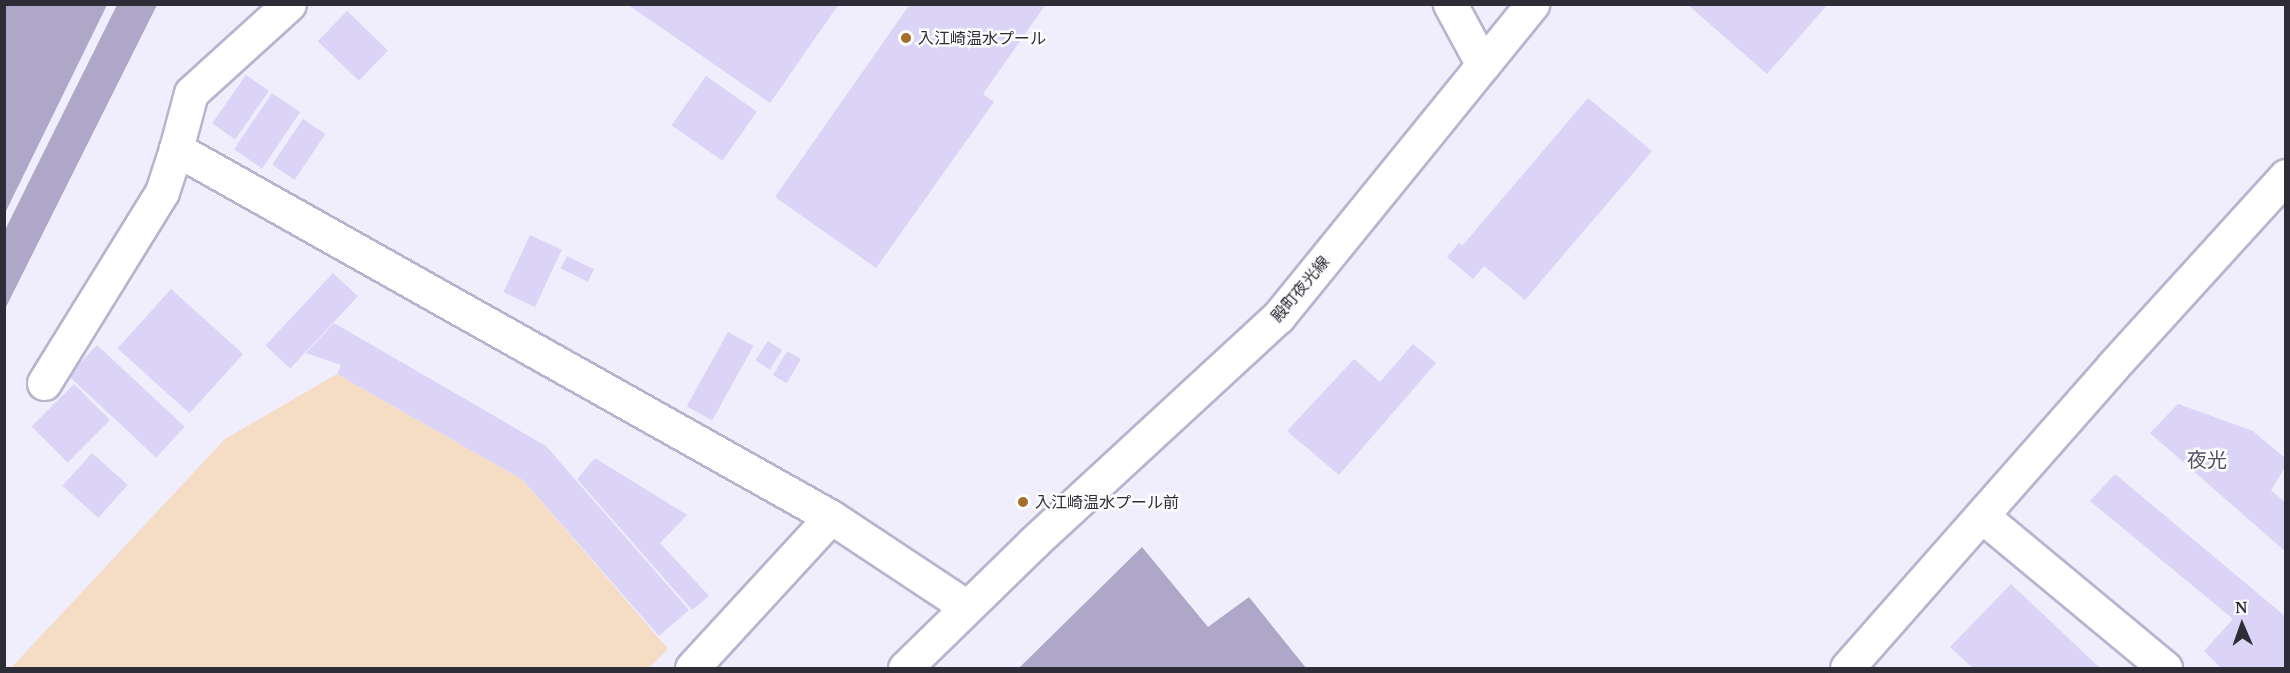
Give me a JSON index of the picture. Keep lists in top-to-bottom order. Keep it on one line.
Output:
{"streets":{"street":["殿町夜光線"]},"districts":["夜光"],"places":["入江崎温水プール","入江崎温水プール前"],"north":"top"}
